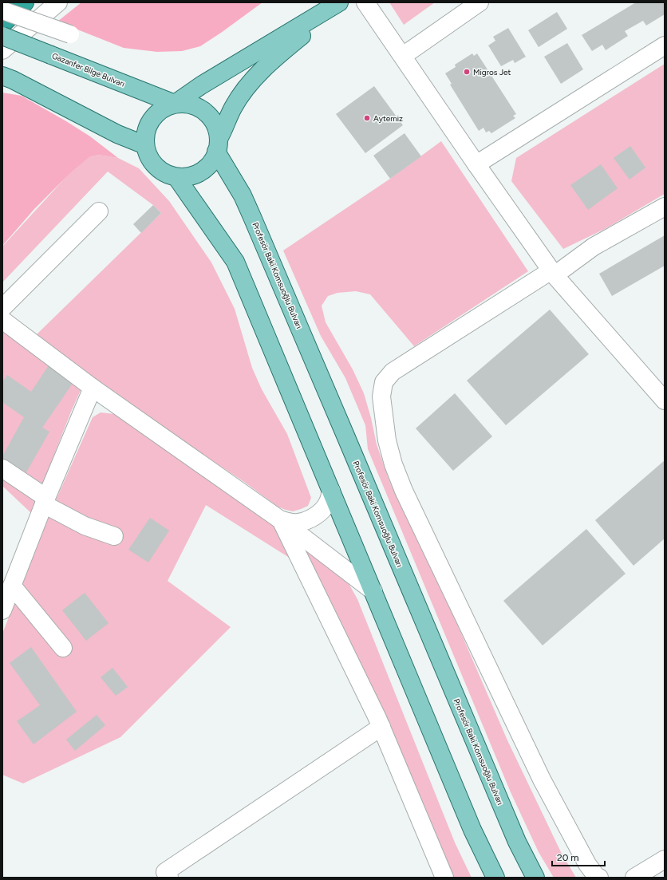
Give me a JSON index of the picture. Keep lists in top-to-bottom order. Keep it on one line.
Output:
{"streets":{"main road":["Gazanfer Bilge Bulvarı","Profesör Baki Komsuoğlu Bulvarı"]},"crossings":[["Gazanfer Bilge Bulvarı","Profesör Baki Komsuoğlu Bulvarı"]],"places":["Migros Jet","Aytemiz"],"scale_bar":"20 m"}
